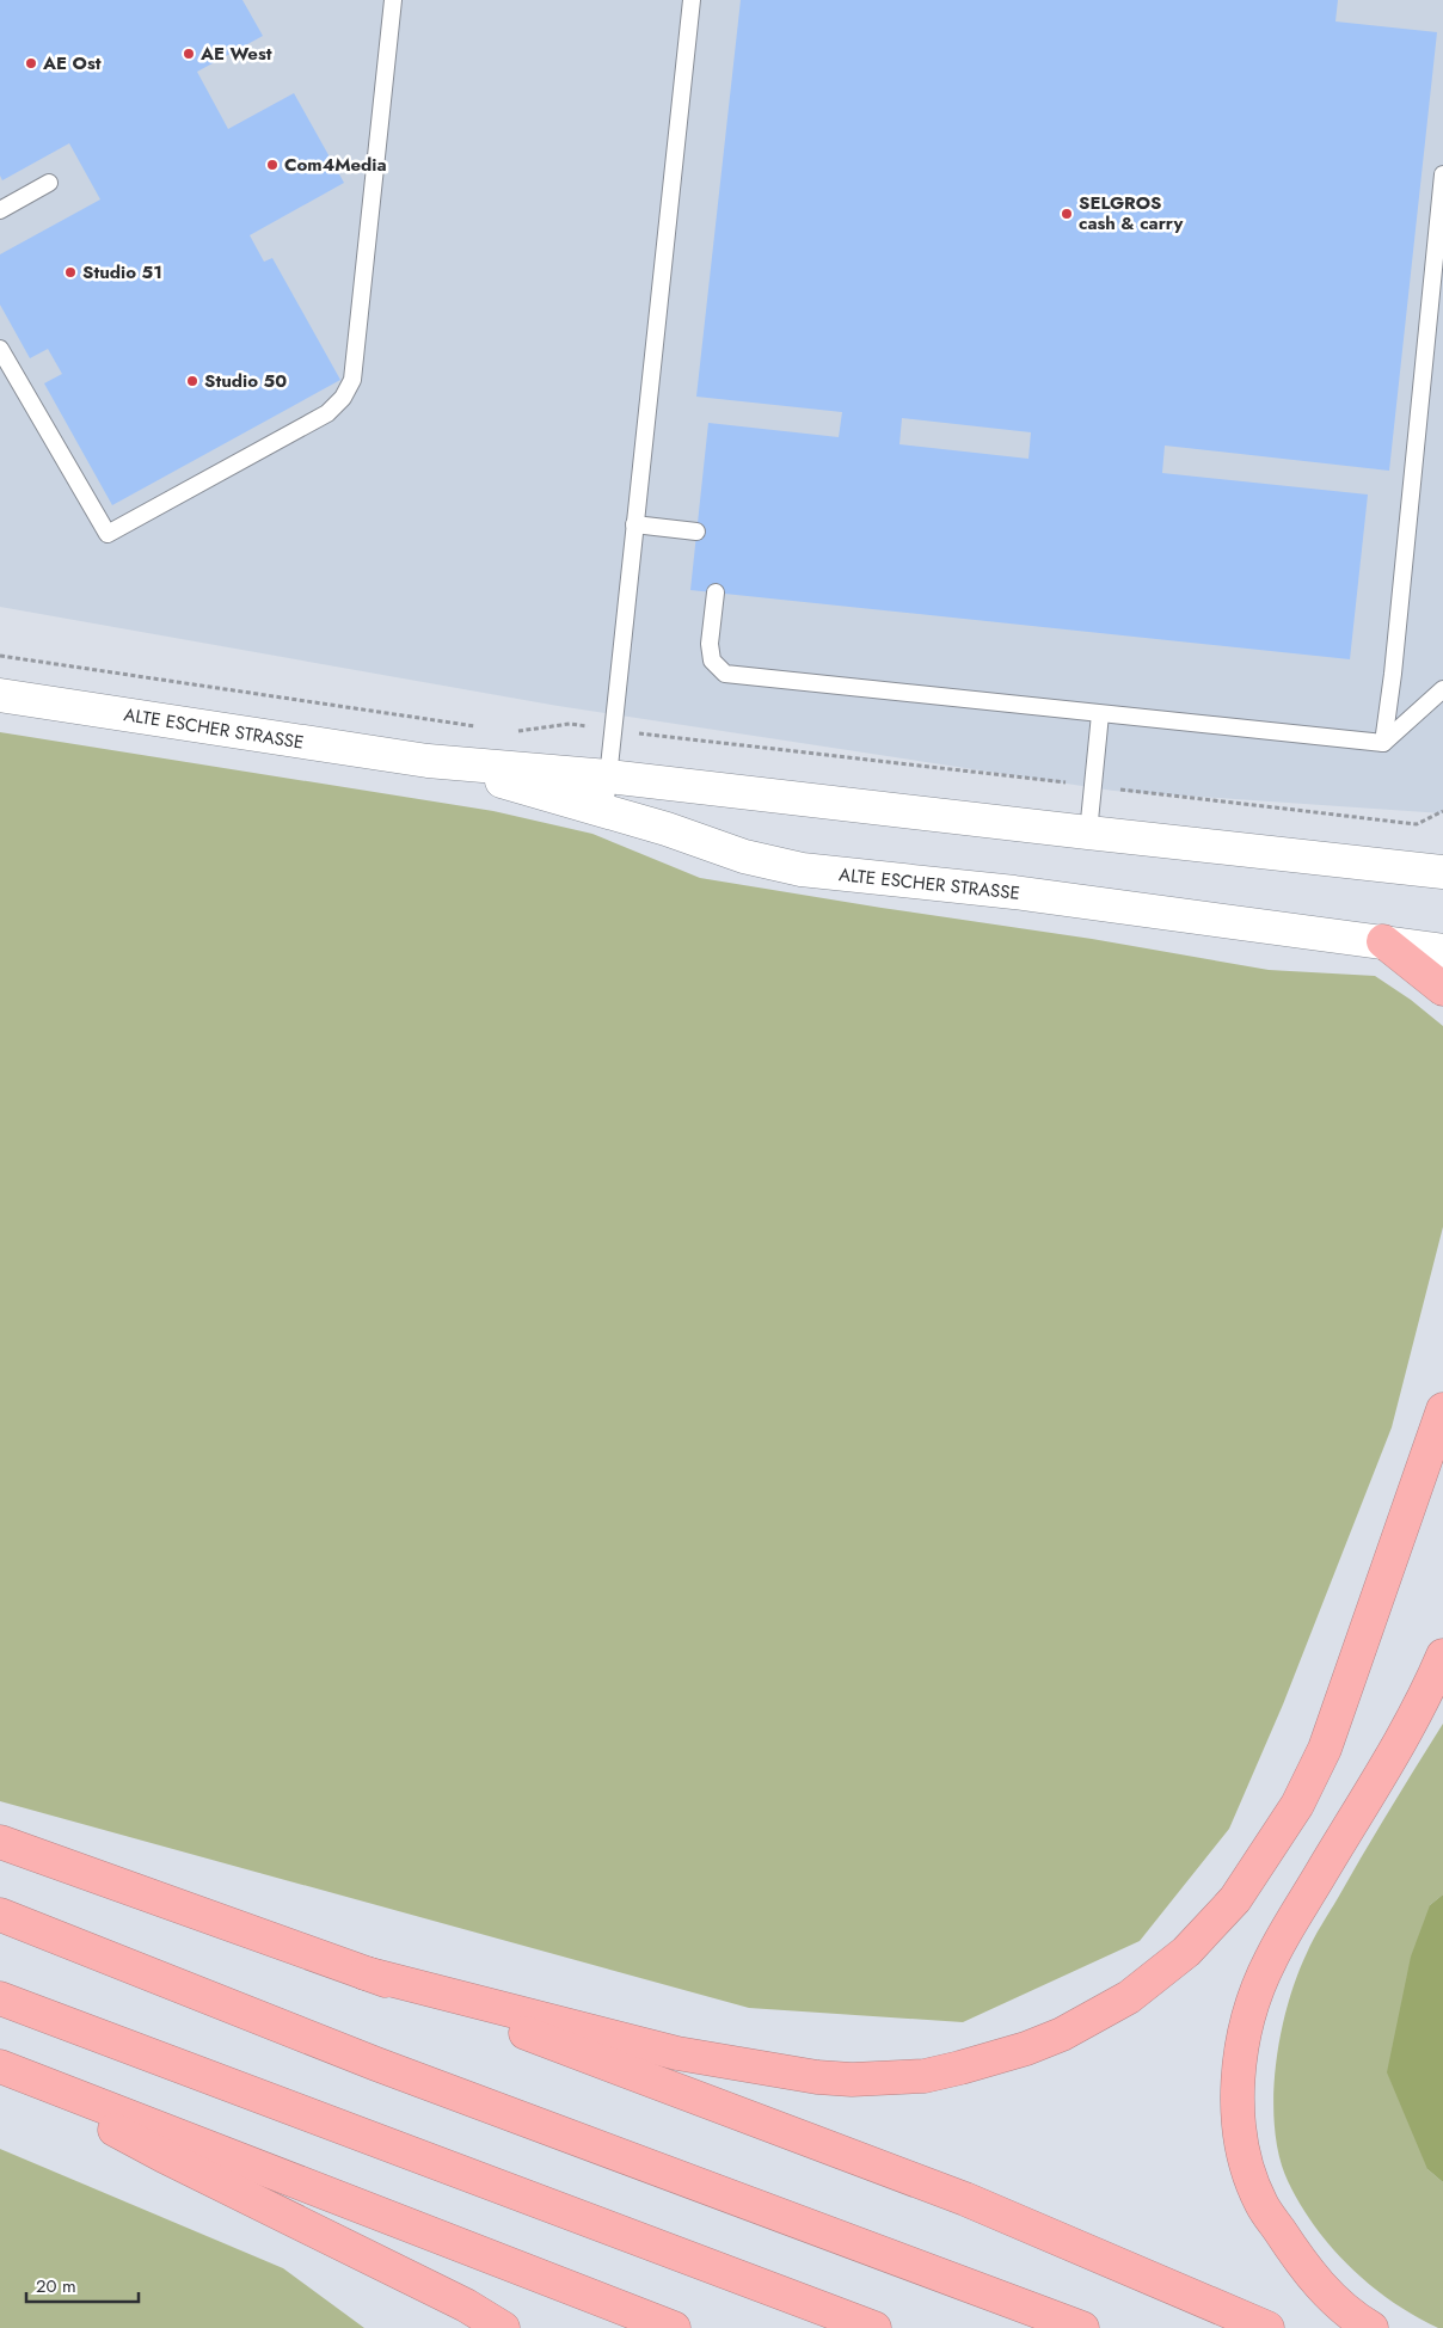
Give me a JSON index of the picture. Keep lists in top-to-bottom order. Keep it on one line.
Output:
{"streets":{"street":["ALTE ESCHER STRASSE"]},"places":["AE West","AE Ost","Com4Media","SELGROS cash & carry","Studio 51","Studio 50"],"scale_bar":"20 m"}
